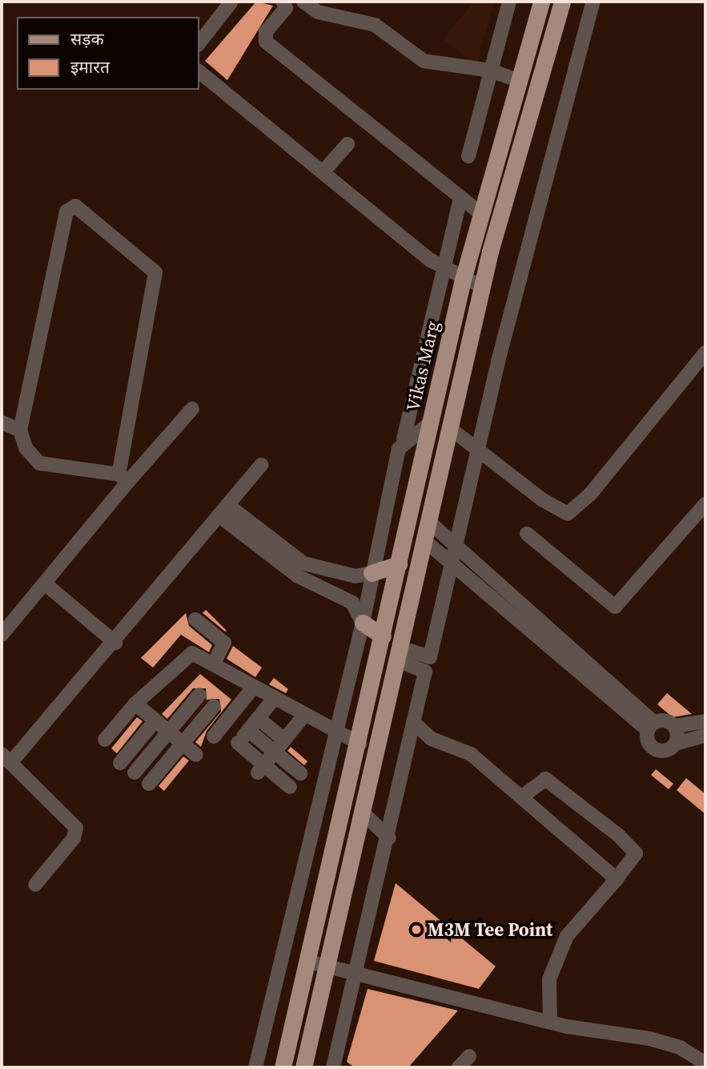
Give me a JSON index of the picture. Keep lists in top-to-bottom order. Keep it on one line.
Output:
{"streets":{"main road":["Vikas Marg"]},"places":["M3M Tee Point"],"legend":["सड़क","इमारत"]}
